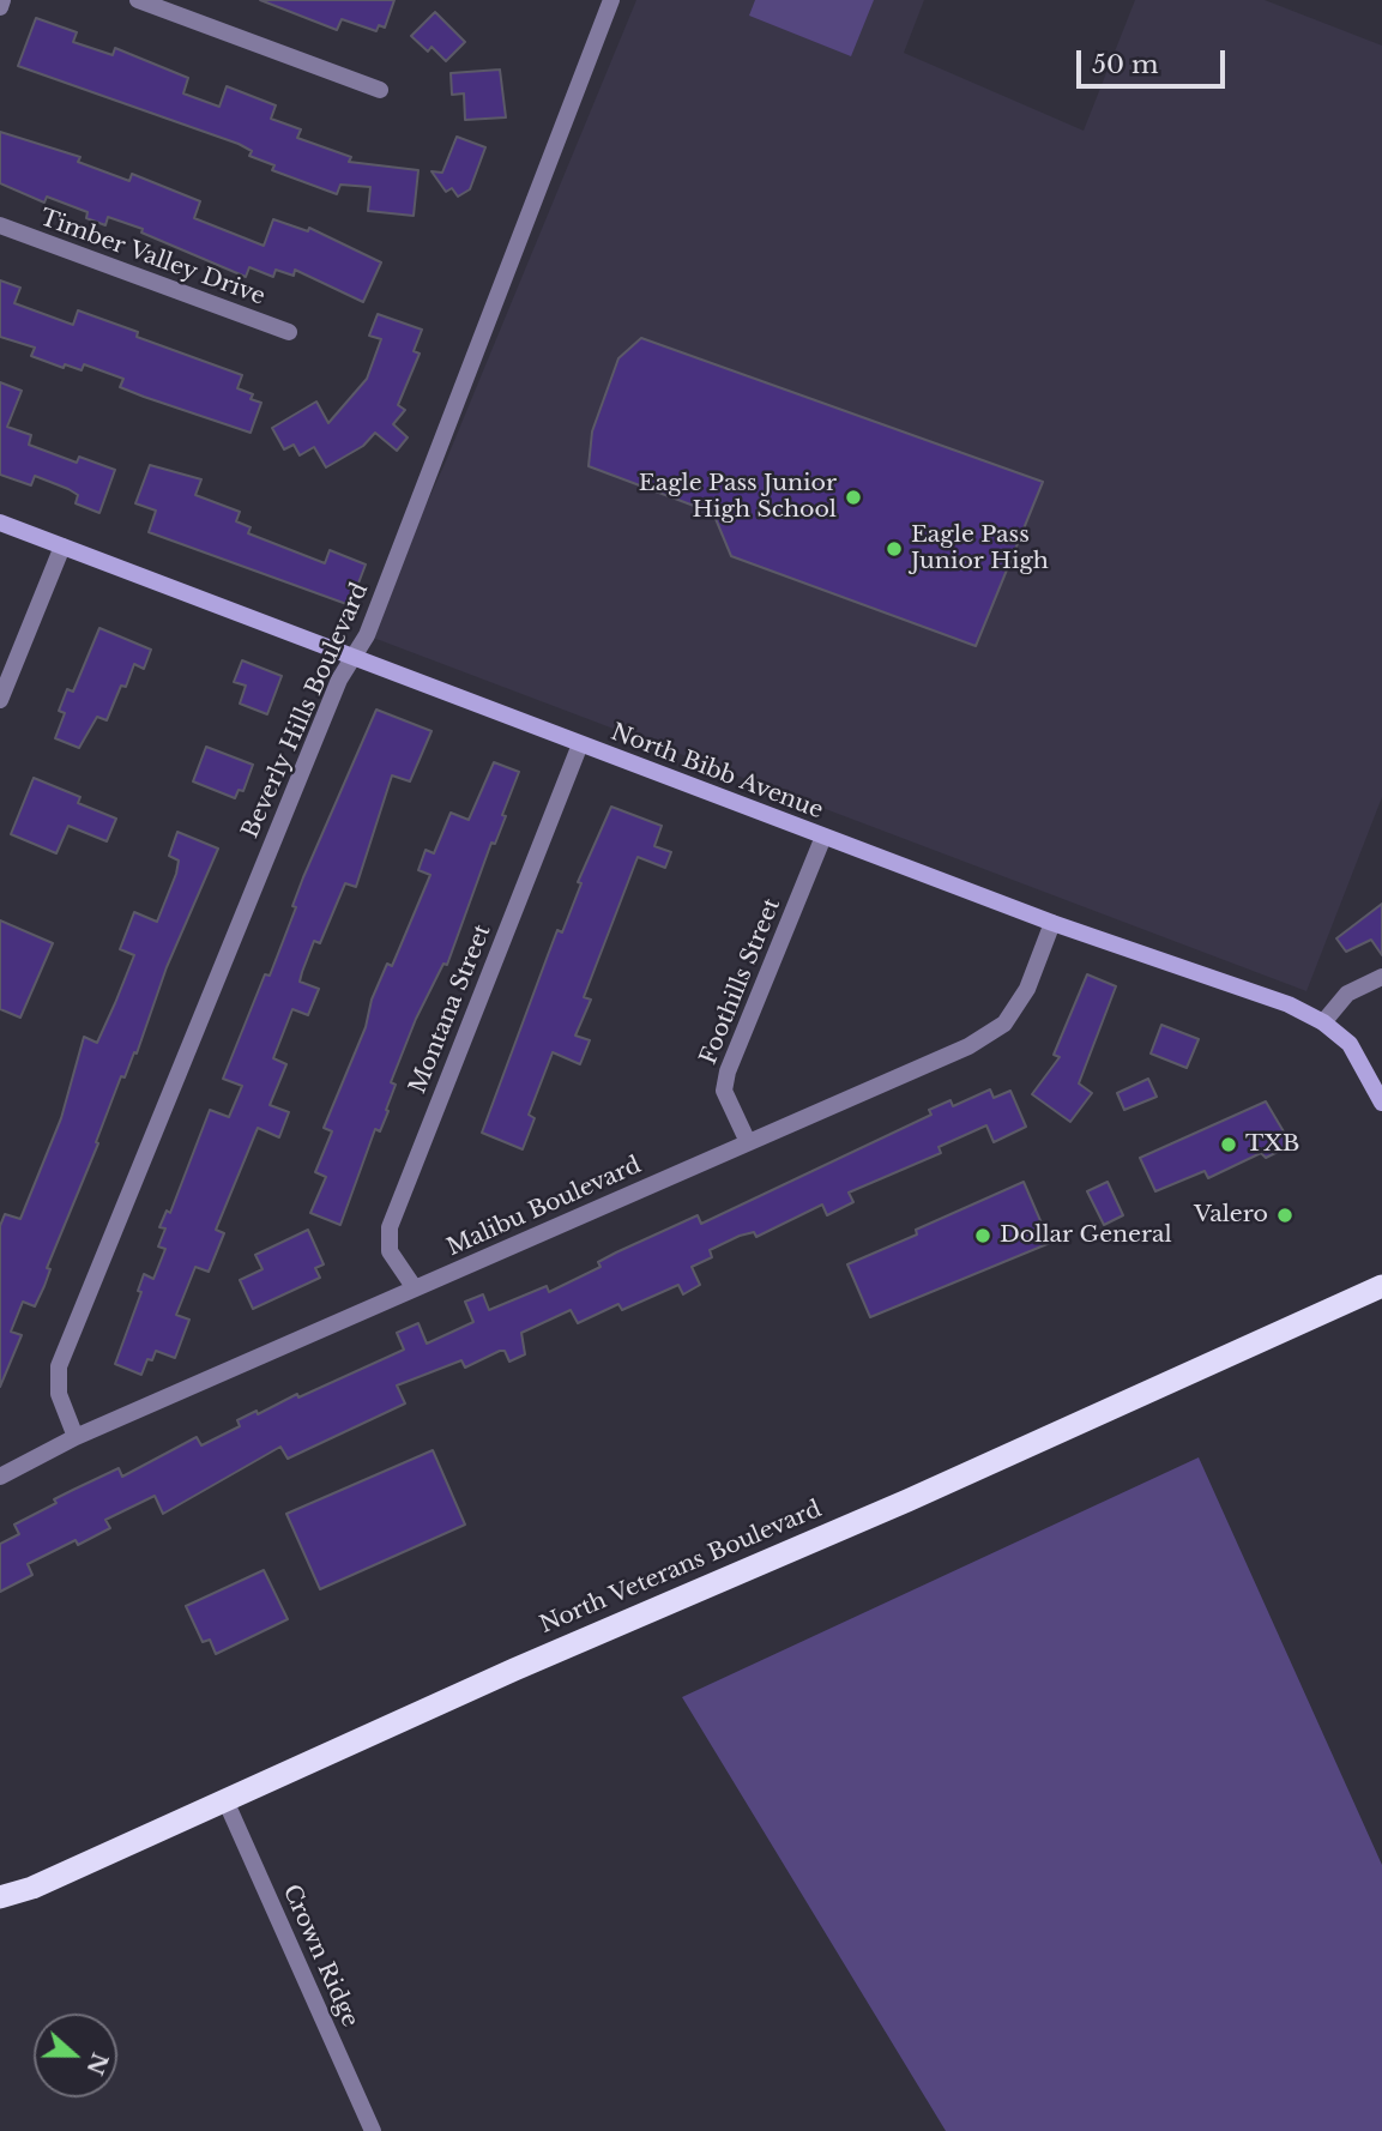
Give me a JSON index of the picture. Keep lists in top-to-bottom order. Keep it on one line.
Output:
{"streets":{"highway":["North Veterans Boulevard"],"main road":["North Bibb Avenue"],"street":["Timber Valley Drive","Beverly Hills Boulevard","Foothills Street","Montana Street","Malibu Boulevard","Crown Ridge"]},"crossings":[["Beverly Hills Boulevard","North Bibb Avenue"],["Beverly Hills Boulevard","Malibu Boulevard"],["North Bibb Avenue","Foothills Street"],["North Bibb Avenue","Montana Street"],["North Bibb Avenue","Malibu Boulevard"],["Foothills Street","Malibu Boulevard"],["Montana Street","Malibu Boulevard"],["North Veterans Boulevard","Crown Ridge"]],"places":["Eagle Pass Junior High School","Eagle Pass Junior High","TXB","Valero","Dollar General"],"scale_bar":"50 m","north":"right"}
